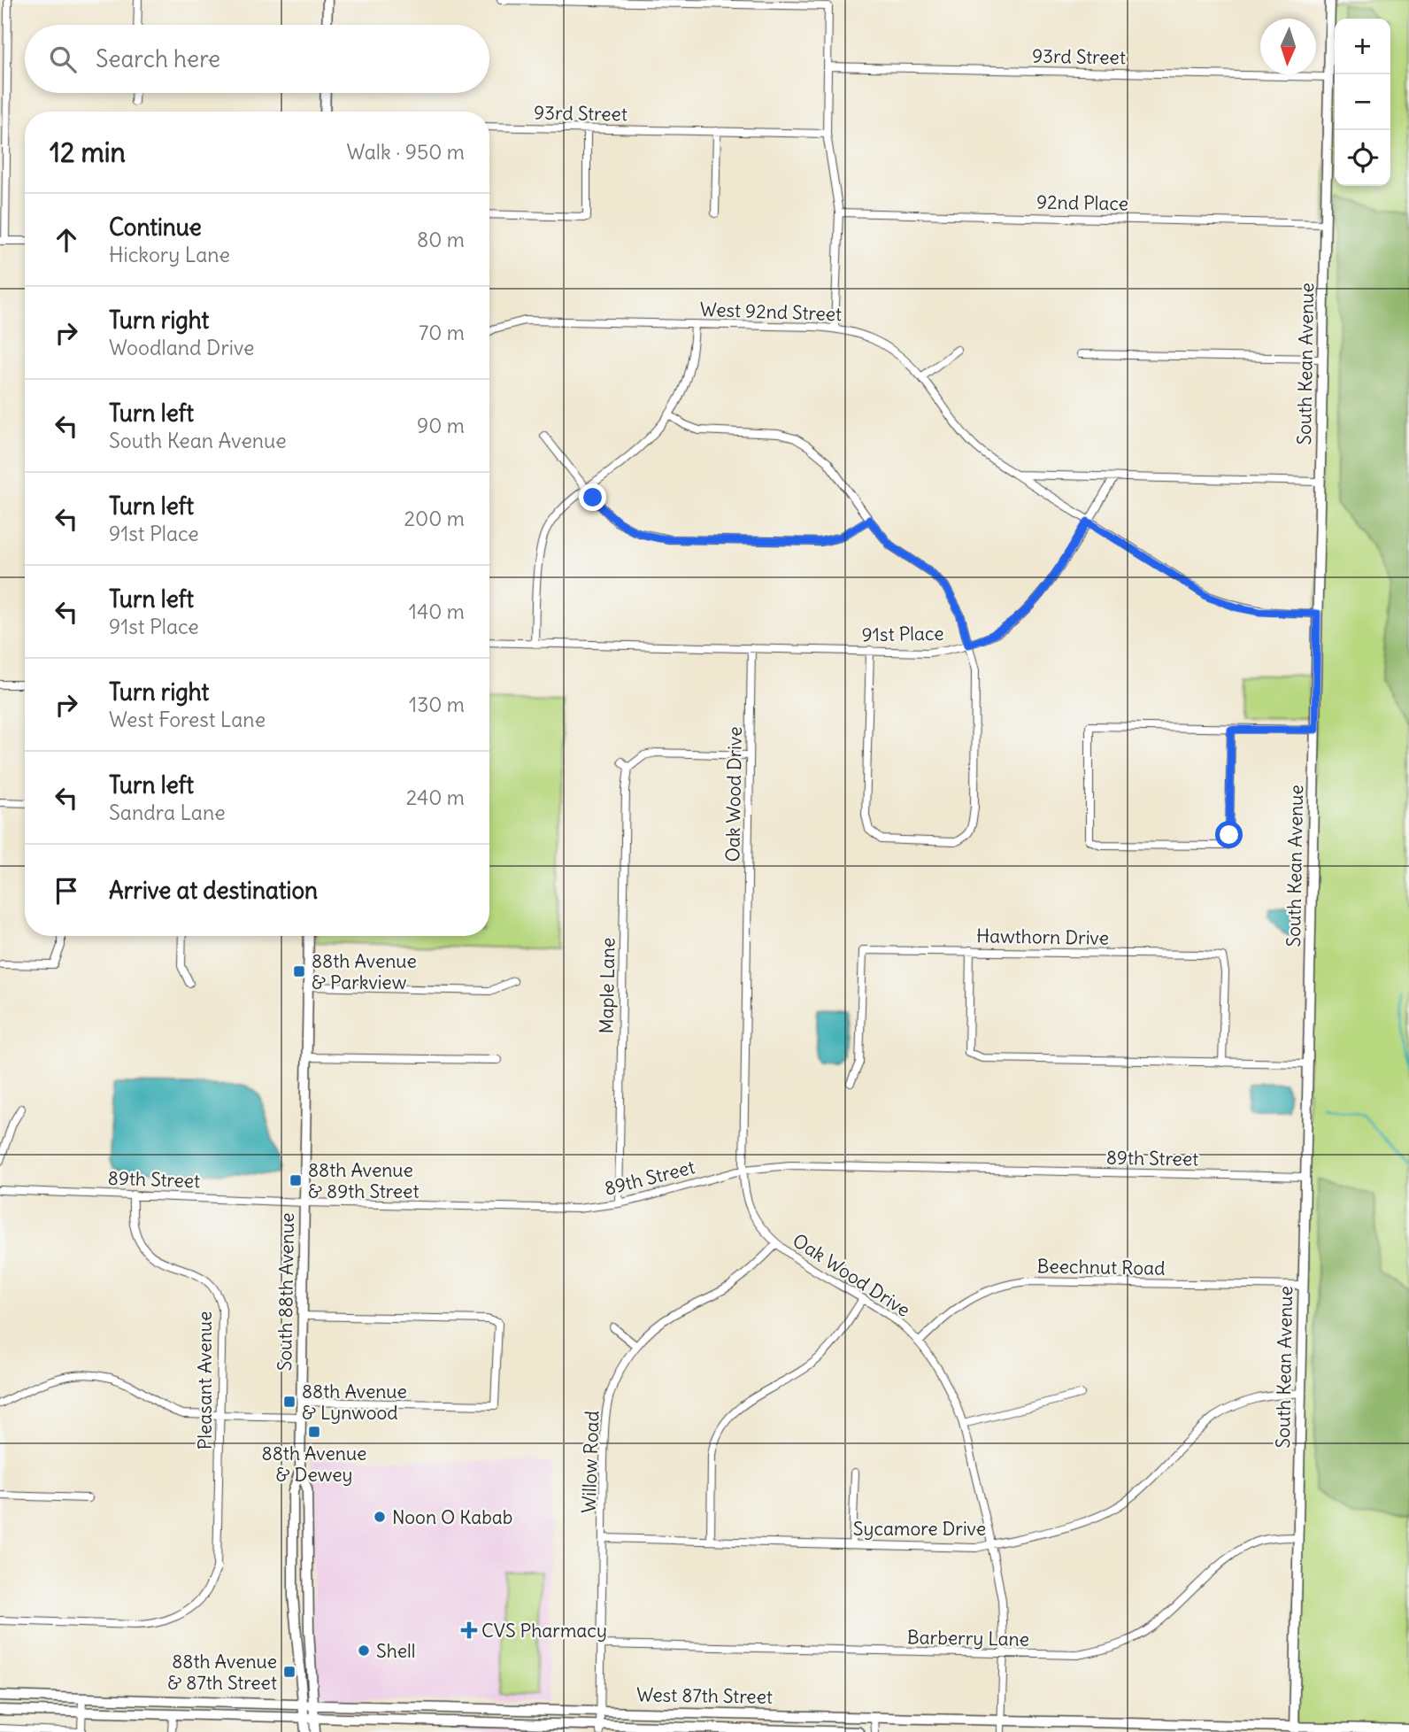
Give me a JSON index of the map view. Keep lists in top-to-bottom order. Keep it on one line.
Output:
{"streets":{"street":["93rd Street","92nd Place","West 92nd Street","South Kean Avenue","91st Place","Oak Wood Drive","Hawthorn Drive","Maple Lane","89th Street","Beechnut Road","South 88th Avenue","Pleasant Avenue","Willow Road","Sycamore Drive","Barberry Lane","West 87th Street"]},"crossings":[["93rd Street","South Kean Avenue"],["92nd Place","South Kean Avenue"],["West 92nd Street","91st Place"],["South Kean Avenue","89th Street"],["South Kean Avenue","Beechnut Road"],["South Kean Avenue","Sycamore Drive"],["South Kean Avenue","Barberry Lane"],["South Kean Avenue","West 87th Street"],["91st Place","Oak Wood Drive"],["Oak Wood Drive","89th Street"],["Oak Wood Drive","Beechnut Road"],["Oak Wood Drive","Willow Road"],["Oak Wood Drive","Sycamore Drive"],["Oak Wood Drive","Barberry Lane"],["Oak Wood Drive","West 87th Street"],["Maple Lane","89th Street"],["89th Street","South 88th Avenue"],["89th Street","Pleasant Avenue"],["South 88th Avenue","West 87th Street"],["Willow Road","Sycamore Drive"],["Willow Road","Barberry Lane"],["Willow Road","West 87th Street"]],"places":{"transit":["88th Avenue & Parkview","88th Avenue & 89th Street","88th Avenue & Lynwood","88th Avenue & Dewey","88th Avenue & 87th Street"],"other":["Noon O Kabab","Shell"],"health":["CVS Pharmacy"]},"north":"bottom","page":{"map_buttons":["+","−"],"search":"Search here","heading":["12 min","Walk · 950 m"],"list":[["Continue","Hickory Lane","80 m"],["Turn right","Woodland Drive","70 m"],["Turn left","South Kean Avenue","90 m"],["Turn left","91st Place","200 m"],["Turn left","91st Place","140 m"],["Turn right","West Forest Lane","130 m"],["Turn left","Sandra Lane","240 m"],"Arrive at destination"]}}
